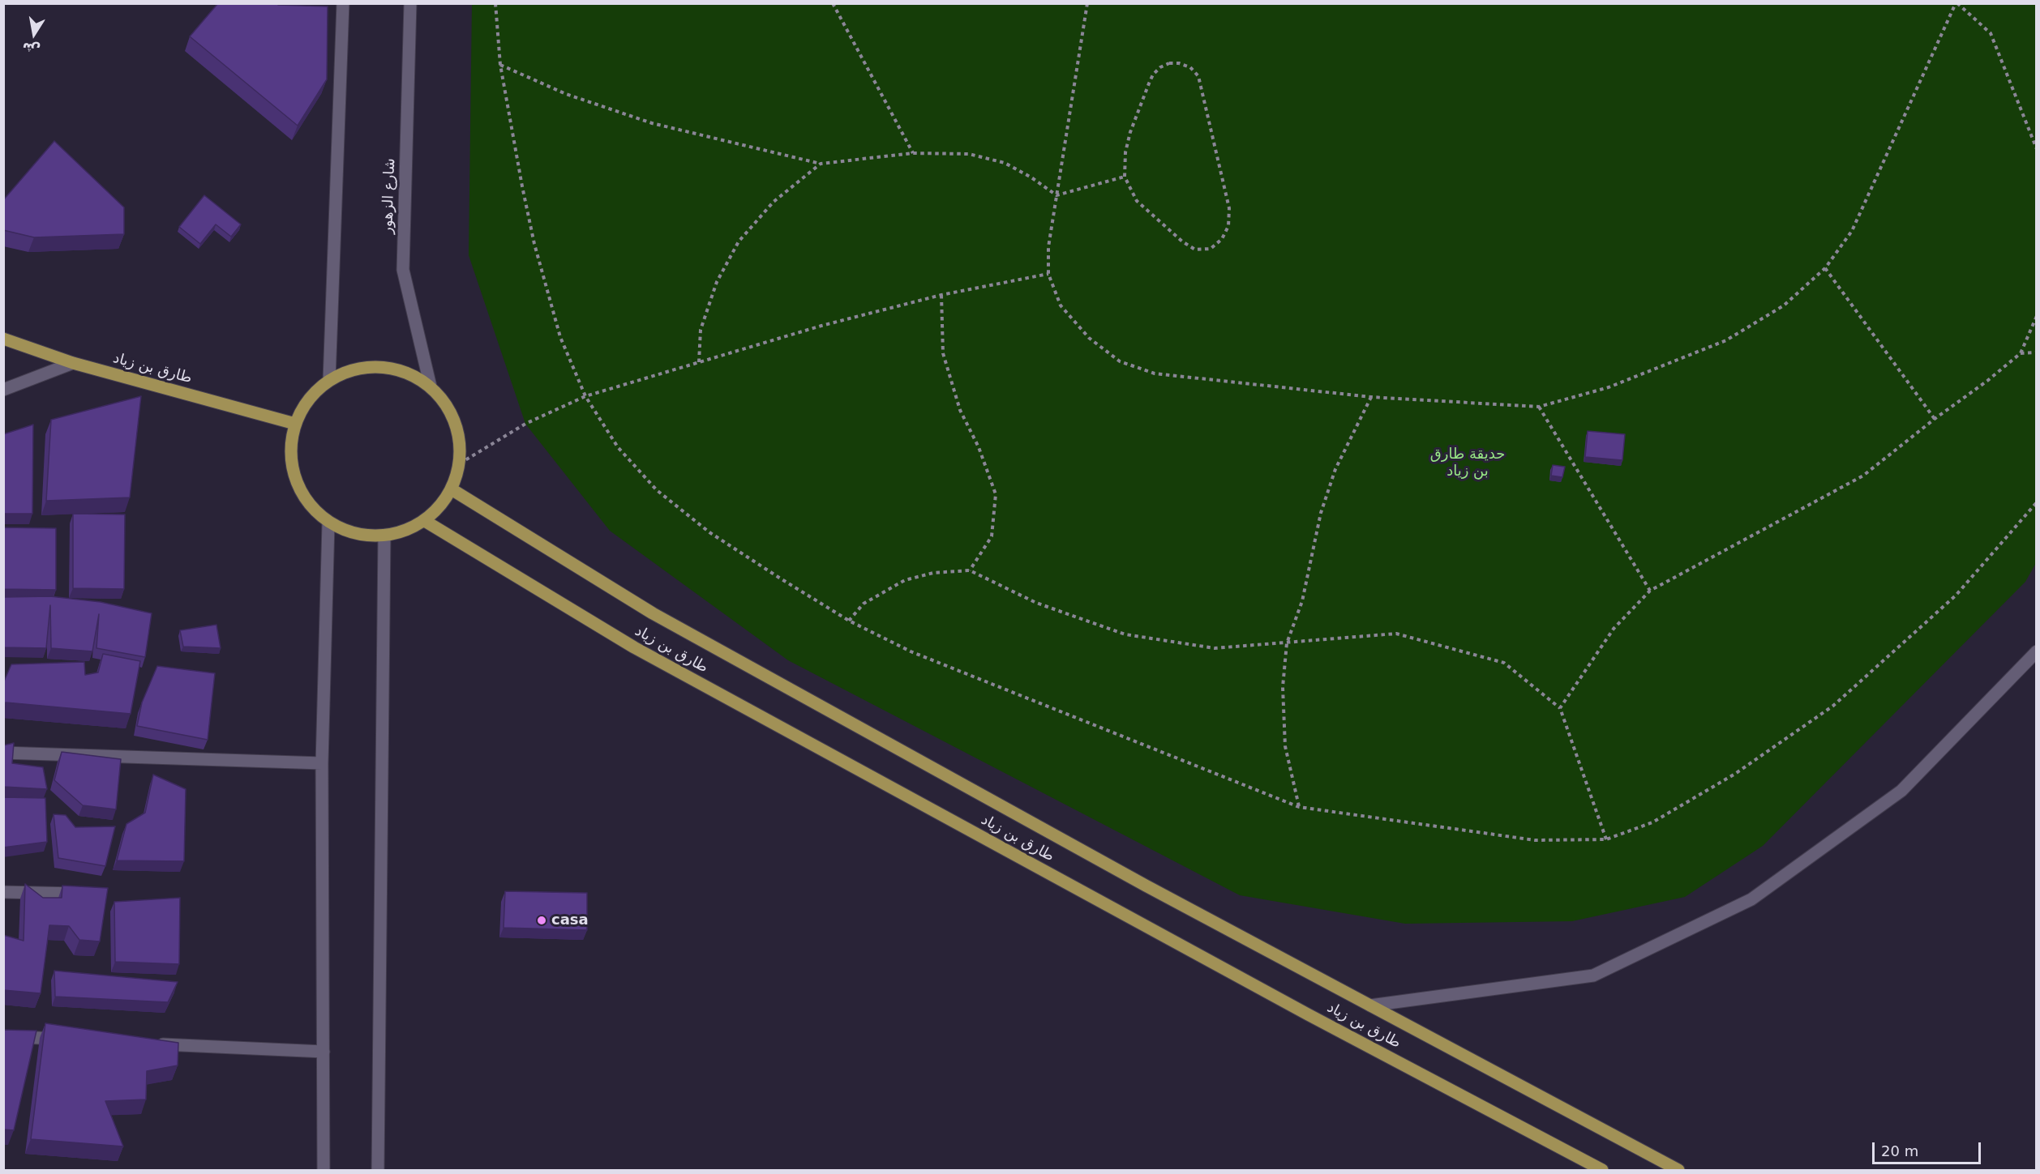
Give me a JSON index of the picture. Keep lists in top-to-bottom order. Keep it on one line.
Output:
{"streets":{"main road":["طارق بن زياد"],"street":["شارع الزهور"]},"crossings":[["شارع الزهور","طارق بن زياد"]],"parks":["حديقة طارق بن زياد"],"places":["casa"],"scale_bar":"20 m","north":"bottom"}
